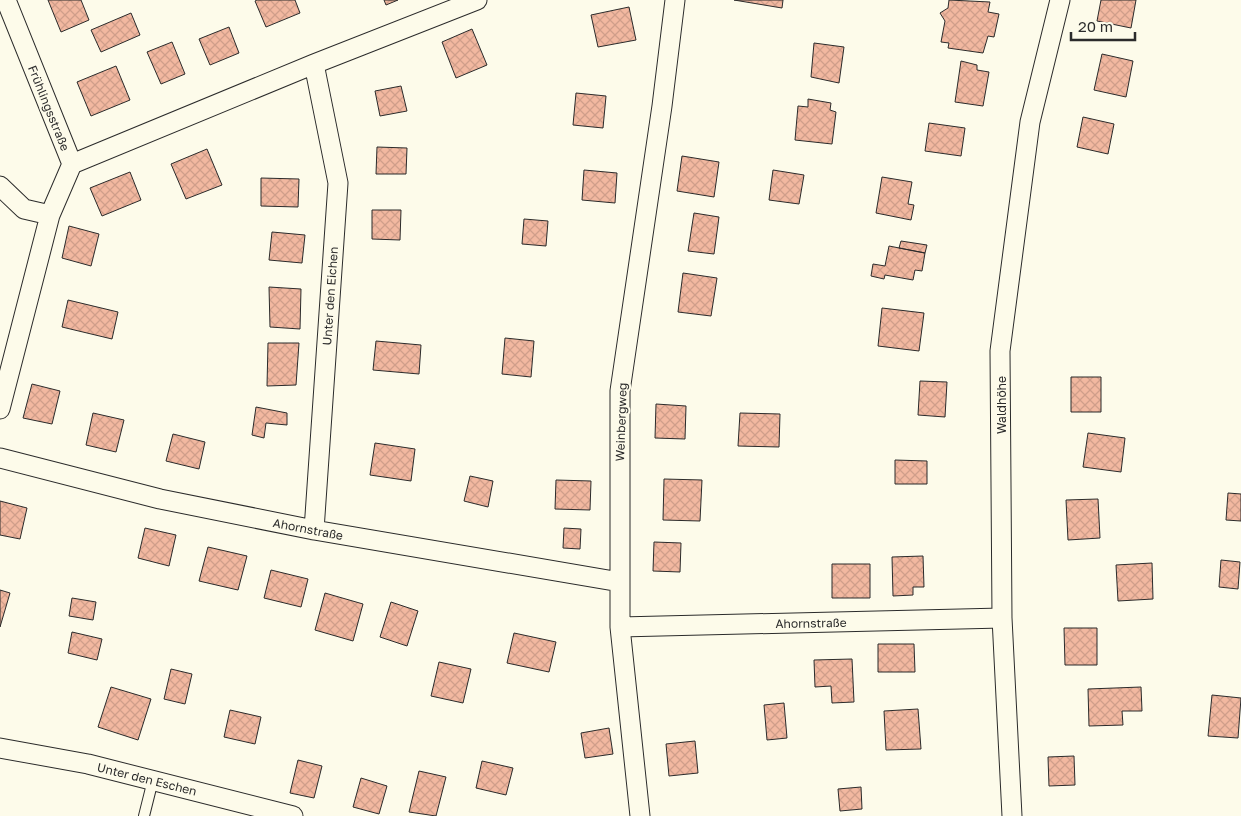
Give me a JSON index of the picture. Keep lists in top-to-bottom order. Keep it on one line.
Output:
{"streets":{"street":["Frühlingsstraße","Unter den Eichen","Waldhöhe","Weinbergweg","Ahornstraße","Unter den Eschen"]},"crossings":[["Unter den Eichen","Ahornstraße"],["Waldhöhe","Ahornstraße"],["Weinbergweg","Ahornstraße"]],"scale_bar":"20 m"}
